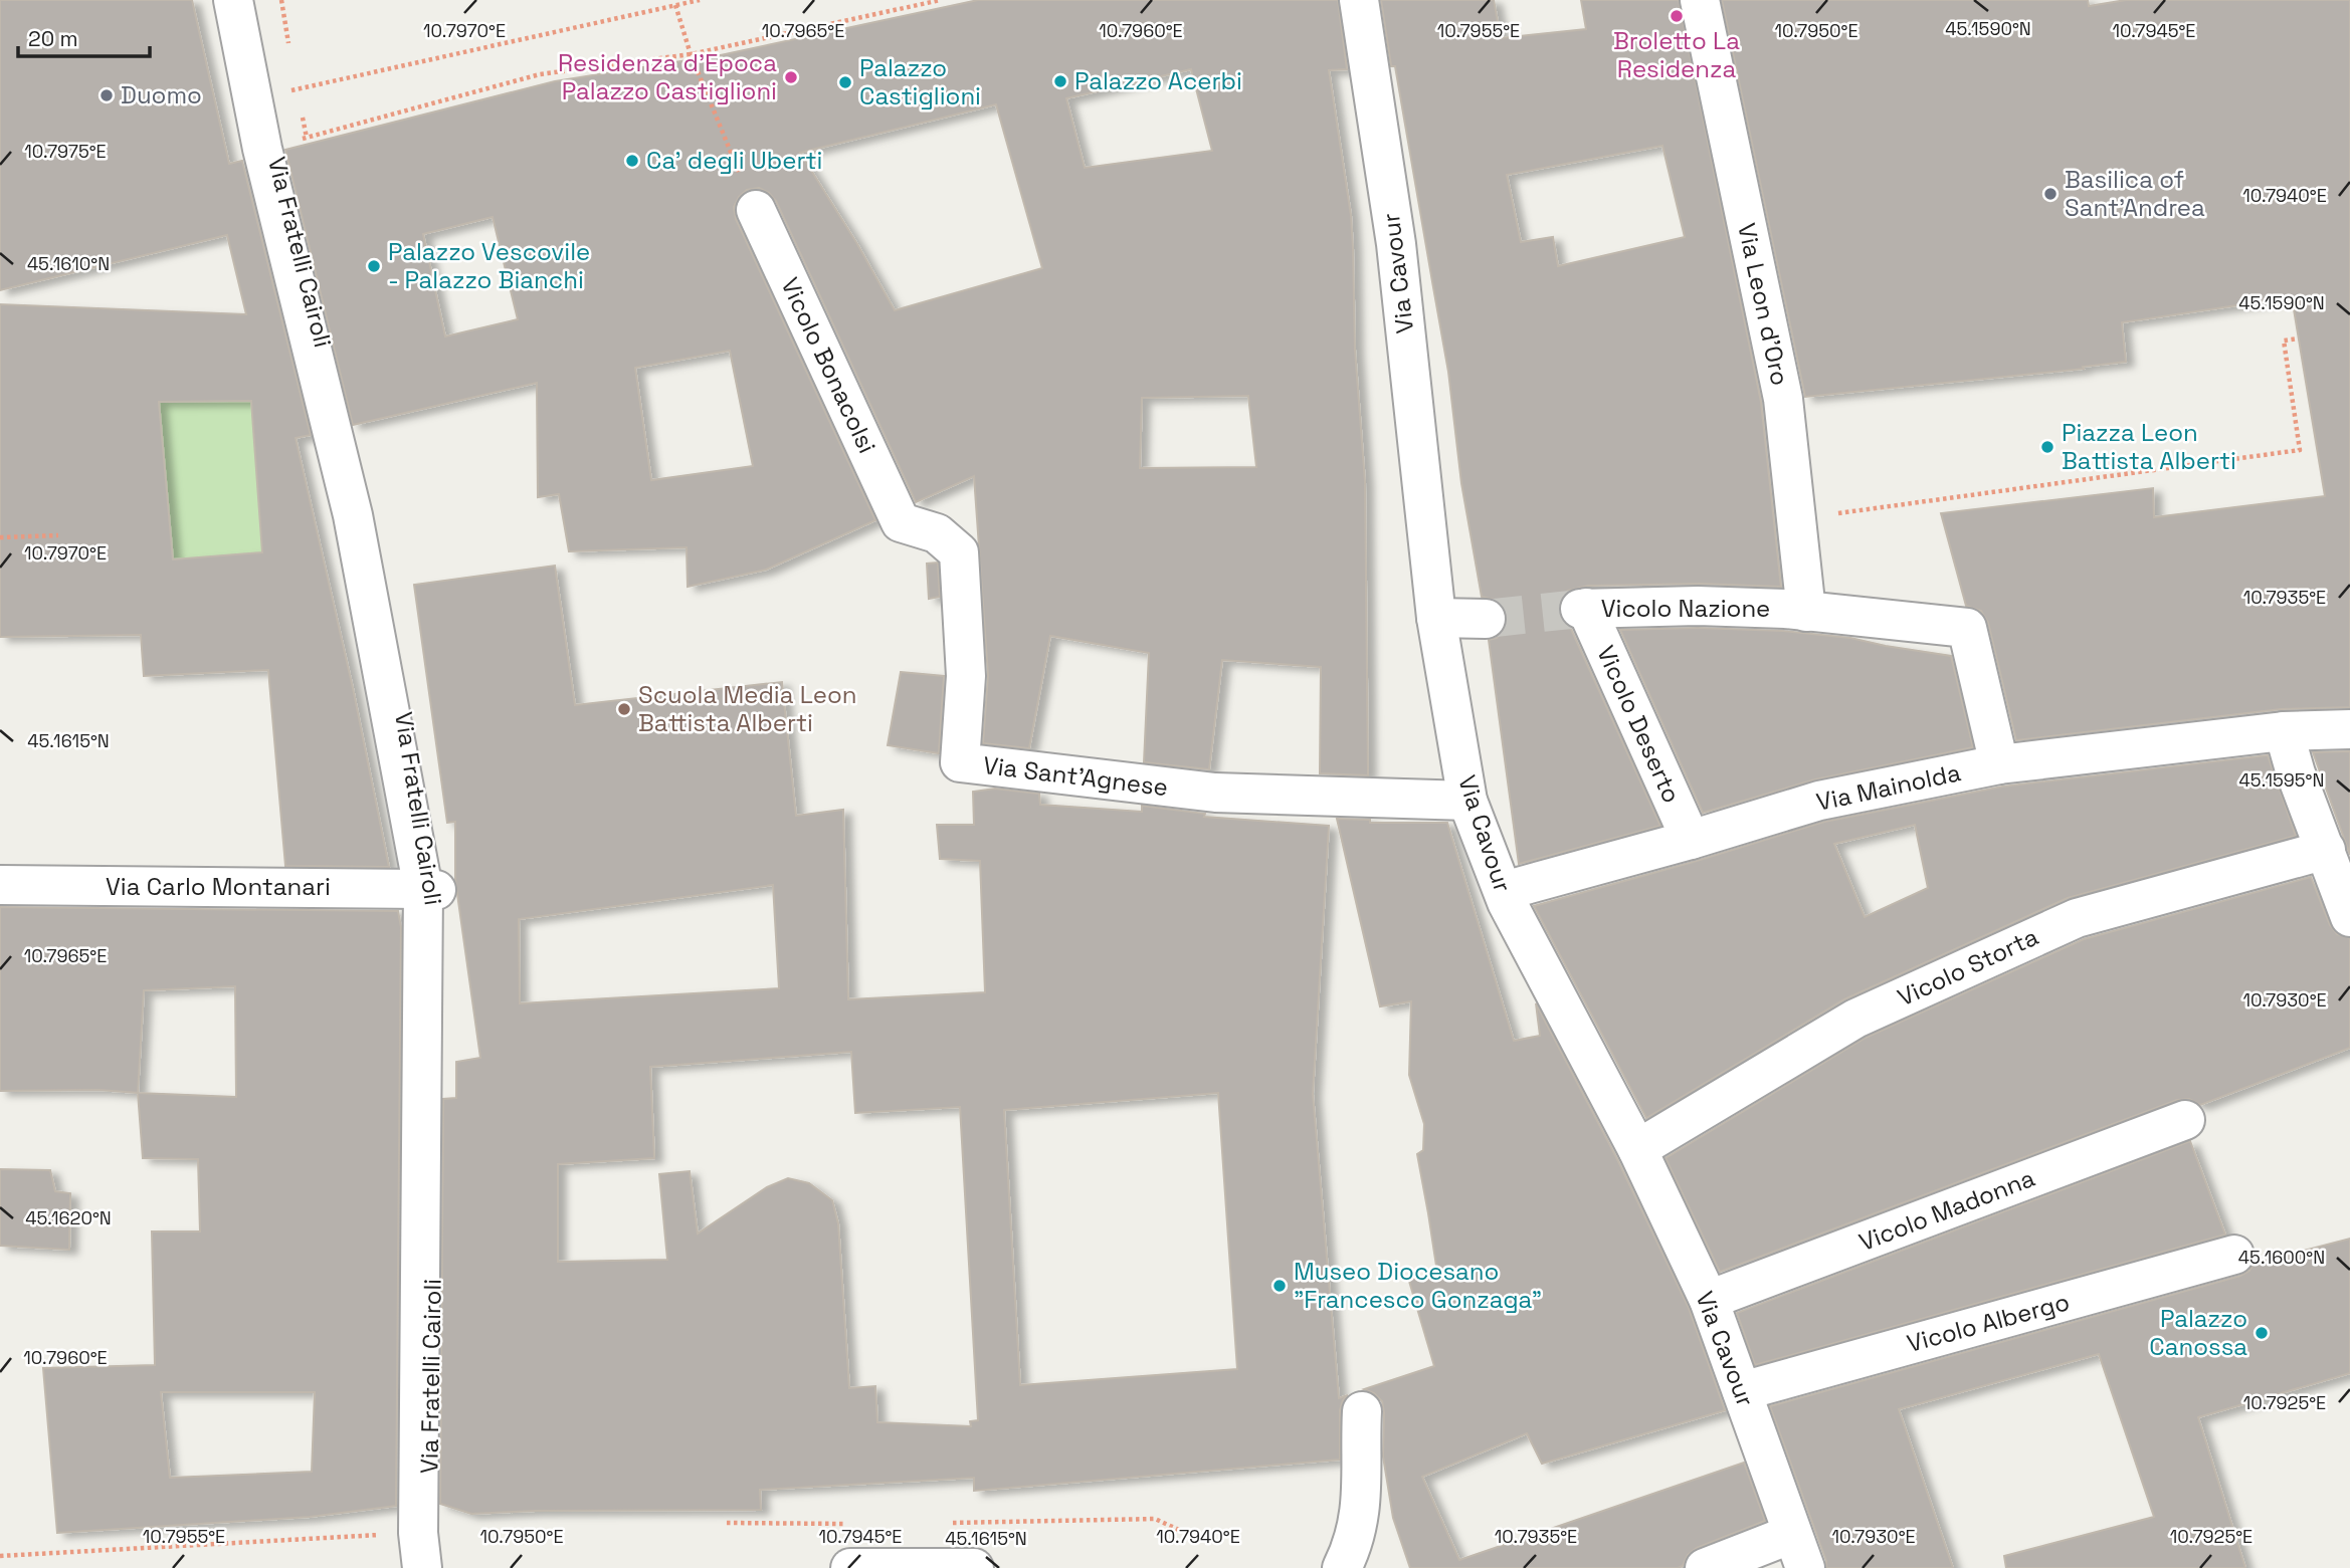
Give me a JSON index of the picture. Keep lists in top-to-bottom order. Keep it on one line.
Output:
{"streets":{"street":["Via Fratelli Cairoli","Via Cavour","Via Leon d'Oro","Vicolo Bonacolsi","Vicolo Nazione","Vicolo Deserto","Via Sant'Agnese","Via Mainolda","Via Carlo Montanari","Vicolo Storta","Vicolo Madonna","Vicolo Albergo"]},"crossings":[["Via Fratelli Cairoli","Via Carlo Montanari"],["Via Cavour","Via Sant'Agnese"],["Via Cavour","Via Mainolda"],["Via Cavour","Vicolo Storta"],["Via Cavour","Vicolo Madonna"],["Via Cavour","Vicolo Albergo"],["Via Leon d'Oro","Vicolo Nazione"],["Vicolo Bonacolsi","Via Sant'Agnese"],["Vicolo Nazione","Vicolo Deserto"],["Vicolo Deserto","Via Mainolda"]],"places":["Broletto La Residenza","Residenza d'Epoca Palazzo Castiglioni","Palazzo Acerbi","Palazzo Castiglioni","Duomo","Ca' degli Uberti","Basilica of Sant'Andrea","Palazzo Vescovile - Palazzo Bianchi","Piazza Leon Battista Alberti","Scuola Media Leon Battista Alberti","Museo Diocesano \"Francesco Gonzaga\"","Palazzo Canossa"],"scale_bar":"20 m","coordinates":["45.1590°N","10.7970°E","10.7965°E","10.7960°E","10.7955°E","10.7950°E","10.7945°E","10.7975°E","10.7940°E","45.1610°N","10.7935°E","45.1615°N","45.1595°N","10.7930°E","45.1620°N","45.1600°N","10.7925°E"]}
